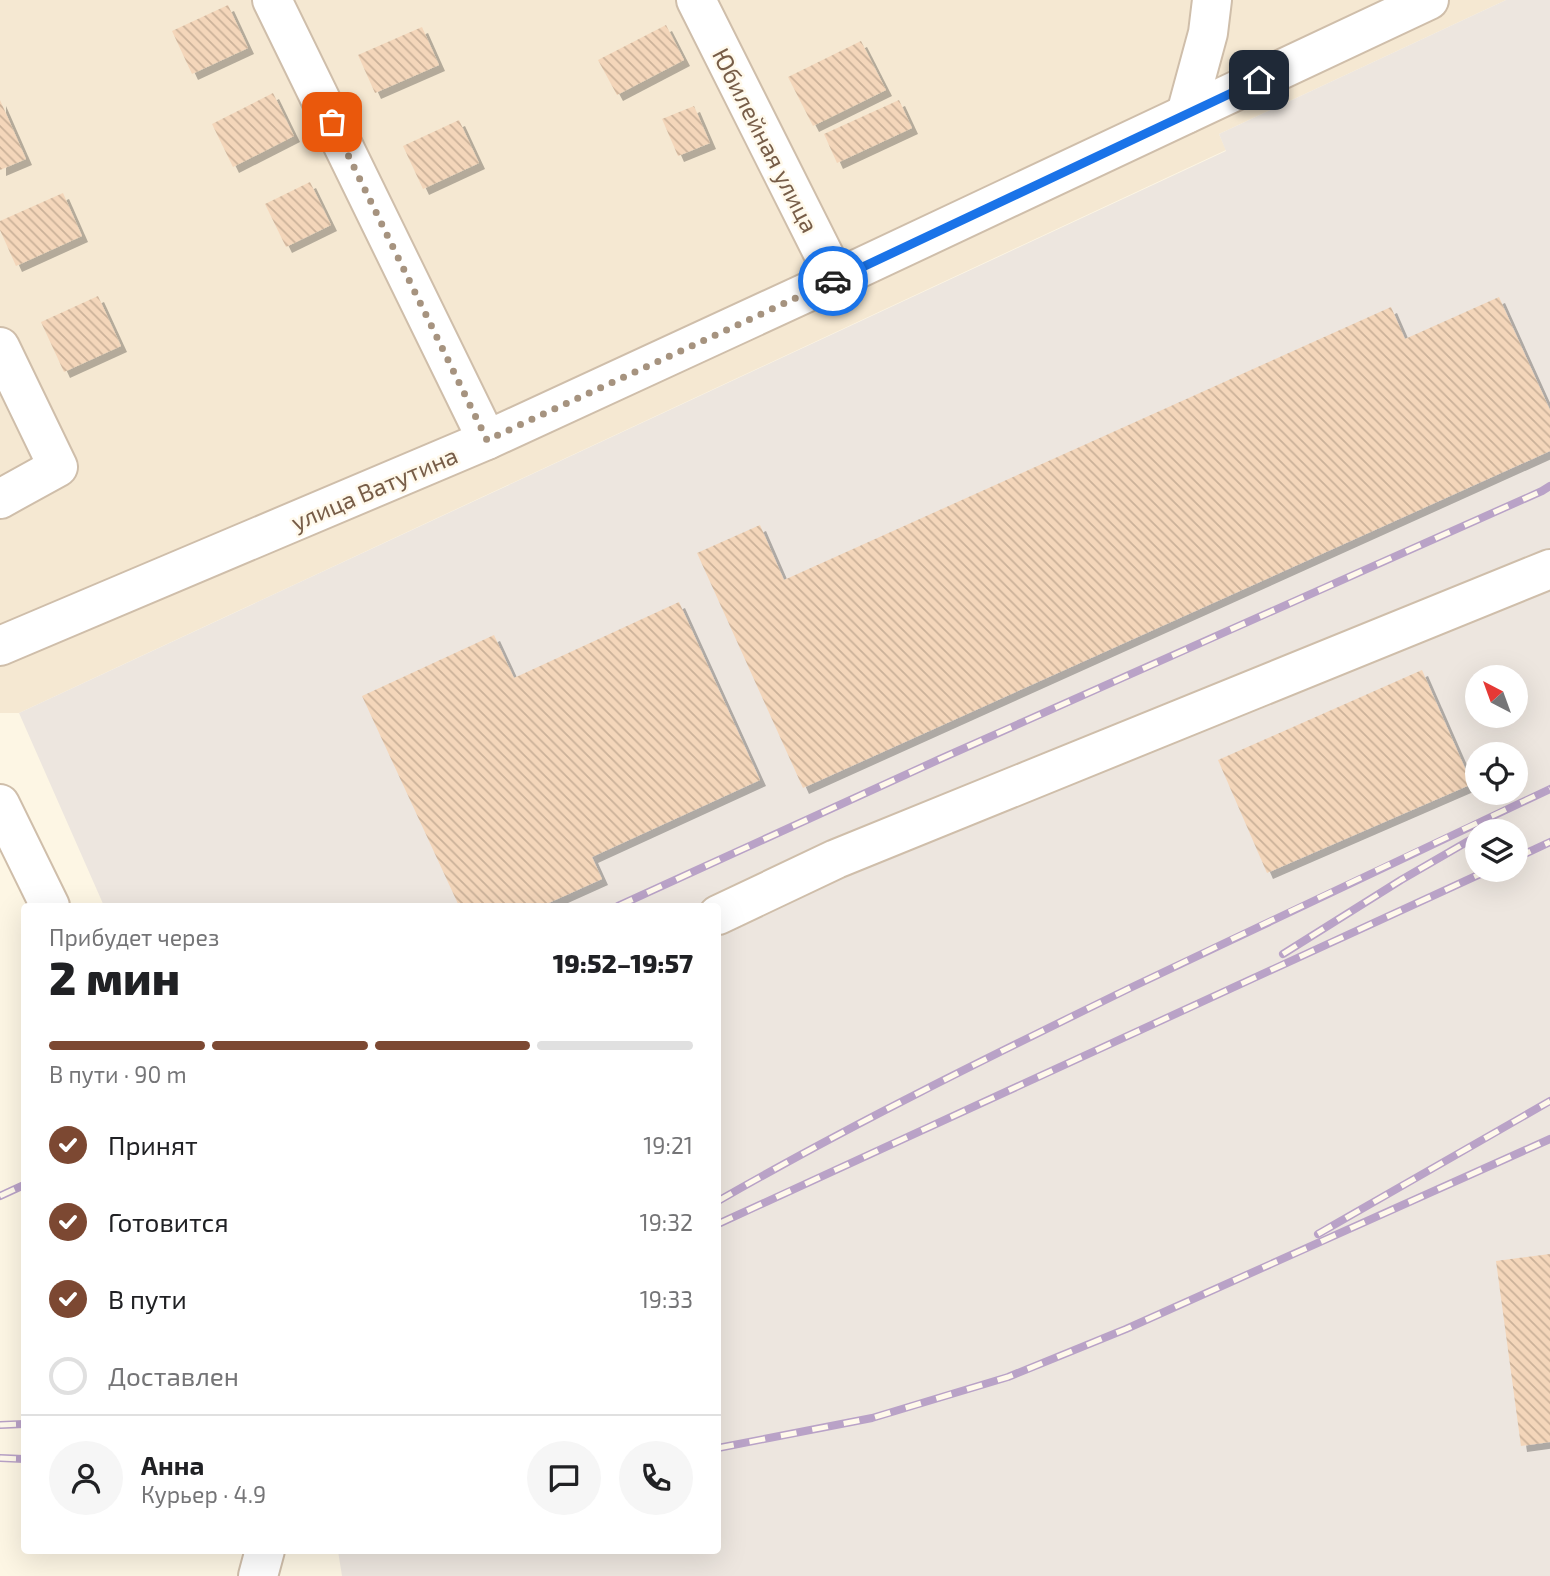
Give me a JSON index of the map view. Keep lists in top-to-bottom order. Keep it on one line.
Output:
{"streets":{"street":["Юбилейная улица","улица Ватутина"]},"crossings":[["Юбилейная улица","улица Ватутина"]],"north":"top left","page":{"heading":["2 мин","Прибудет через","19:52–19:57"],"panel":["Анна","Курьер · 4.9"],"bar":"В пути · 90 m","list":[["Принят","19:21"],["Готовится","19:32"],["В пути","19:33"],"Доставлен"]}}
